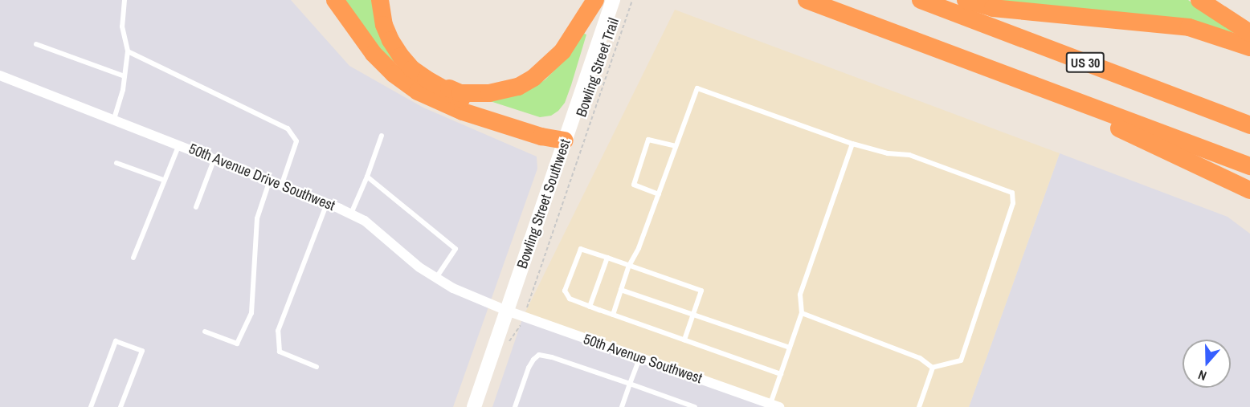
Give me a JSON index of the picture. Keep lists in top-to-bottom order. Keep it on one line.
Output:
{"streets":{"highway":["US 30"],"main road":["Bowling Street Southwest"],"street":["50th Avenue Drive Southwest","50th Avenue Southwest"],"path":["Bowling Street Trail"]},"crossings":[["50th Avenue Drive Southwest","Bowling Street Southwest"],["50th Avenue Drive Southwest","50th Avenue Southwest"],["Bowling Street Southwest","50th Avenue Southwest"]],"north":"bottom"}
